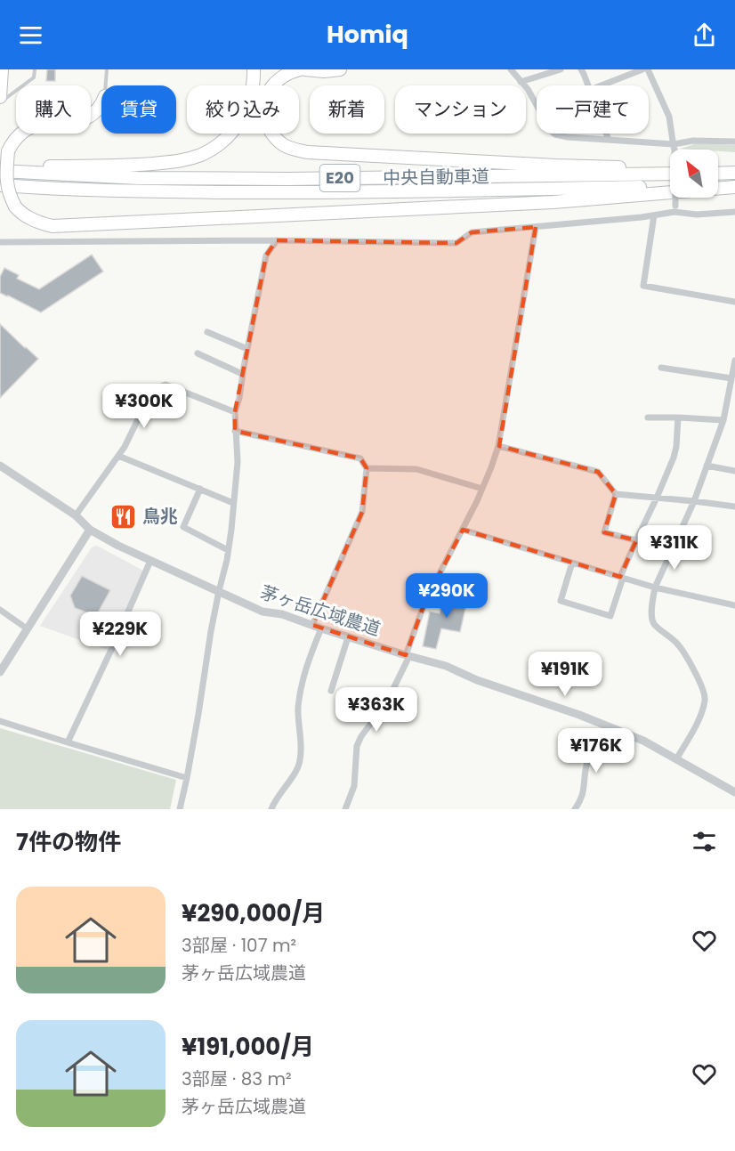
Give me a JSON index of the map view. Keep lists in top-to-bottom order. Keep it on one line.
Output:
{"streets":{"highway":["中央自動車道","E20"],"street":["茅ヶ岳広域農道"]},"places":{"restaurant":["鳥兆"]},"north":"top left","page":{"header":"Homiq","chip":["購入","賃貸","絞り込み","新着","マンション","一戸建て"],"price":["¥300K","¥311K","¥290K","¥229K","¥191K","¥363K","¥176K"],"heading":"7件の物件","list":[{"name":"¥290,000/月","note":"3部屋 · 107 m² · 茅ヶ岳広域農道"},{"name":"¥191,000/月","note":"3部屋 · 83 m² · 茅ヶ岳広域農道"}]}}
